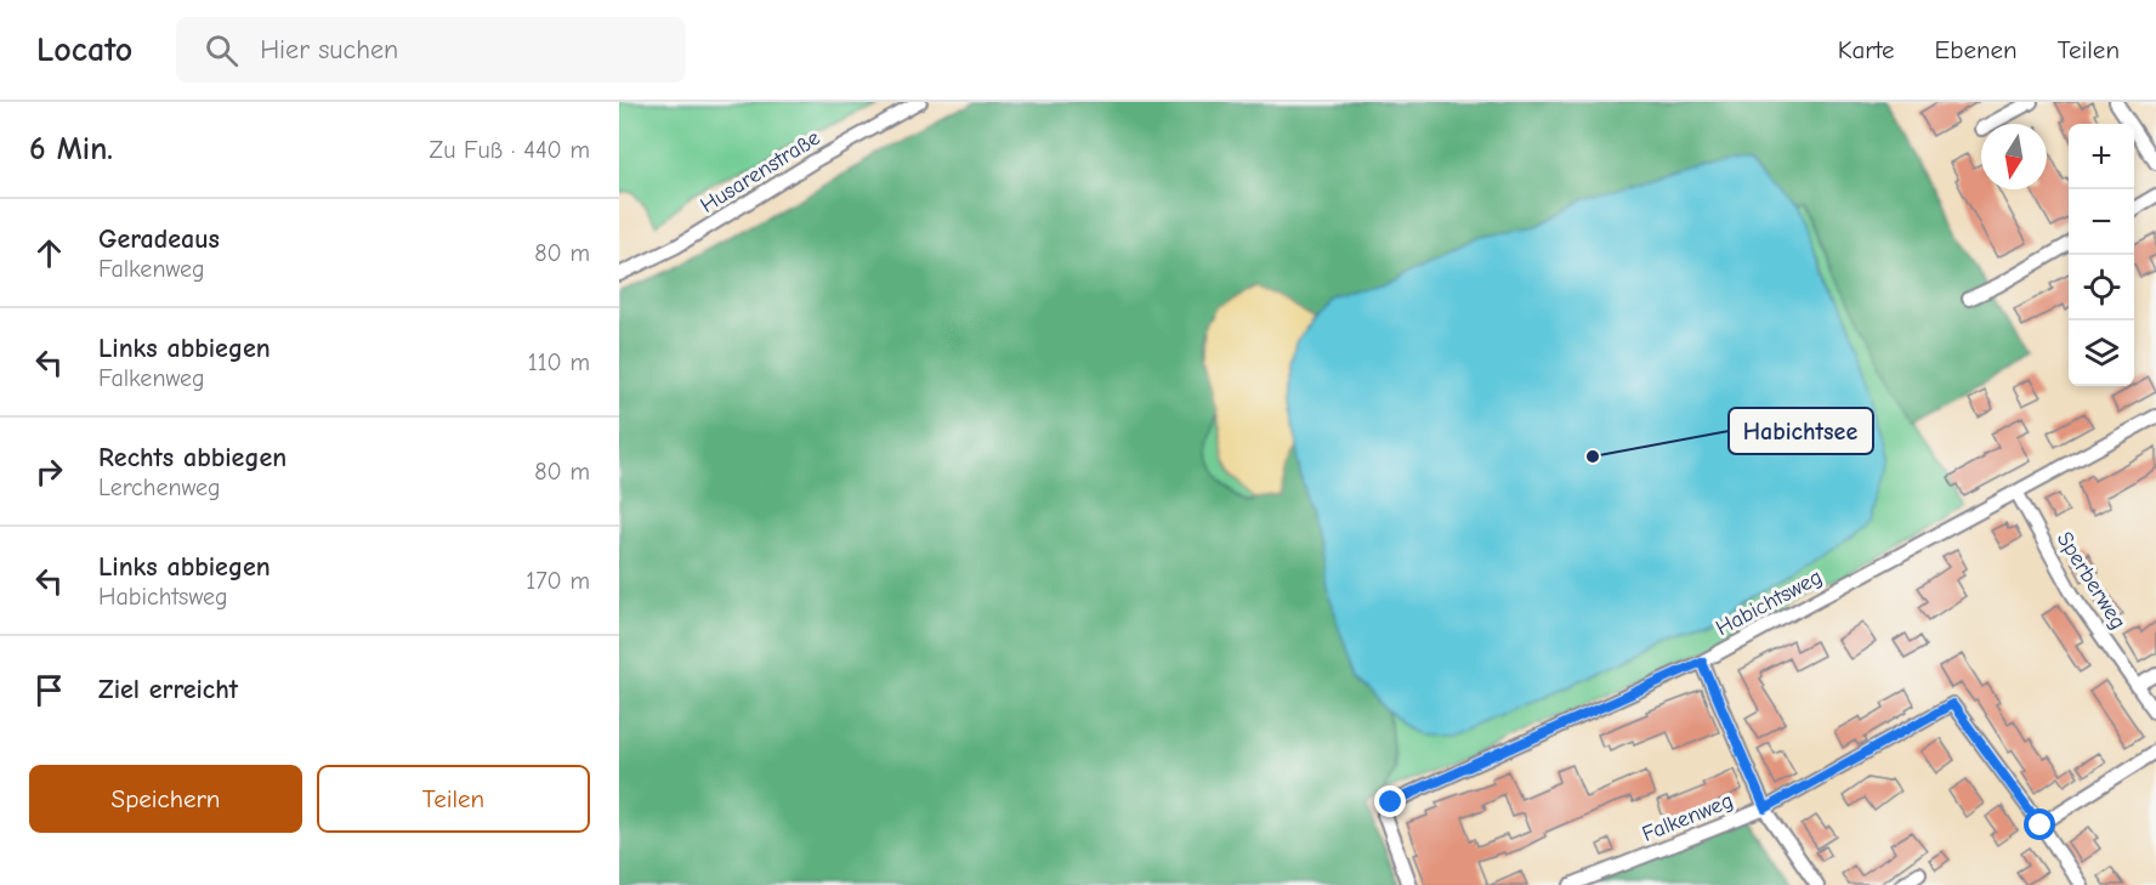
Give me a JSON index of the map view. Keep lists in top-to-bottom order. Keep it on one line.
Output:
{"streets":{"street":["Husarenstraße","Sperberweg","Habichtsweg","Falkenweg"]},"crossings":[["Sperberweg","Habichtsweg"]],"places":["Habichtsee"],"north":"bottom","page":{"header":"Locato","search":"Hier suchen","nav":["Karte","Ebenen","Teilen"],"heading":["6 Min.","Zu Fuß · 440 m"],"map_buttons":["+","−"],"list":[["Geradeaus","Falkenweg","80 m"],["Links abbiegen","Falkenweg","110 m"],["Rechts abbiegen","Lerchenweg","80 m"],["Links abbiegen","Habichtsweg","170 m"],"Ziel erreicht"],"buttons":["Speichern","Teilen"]}}
